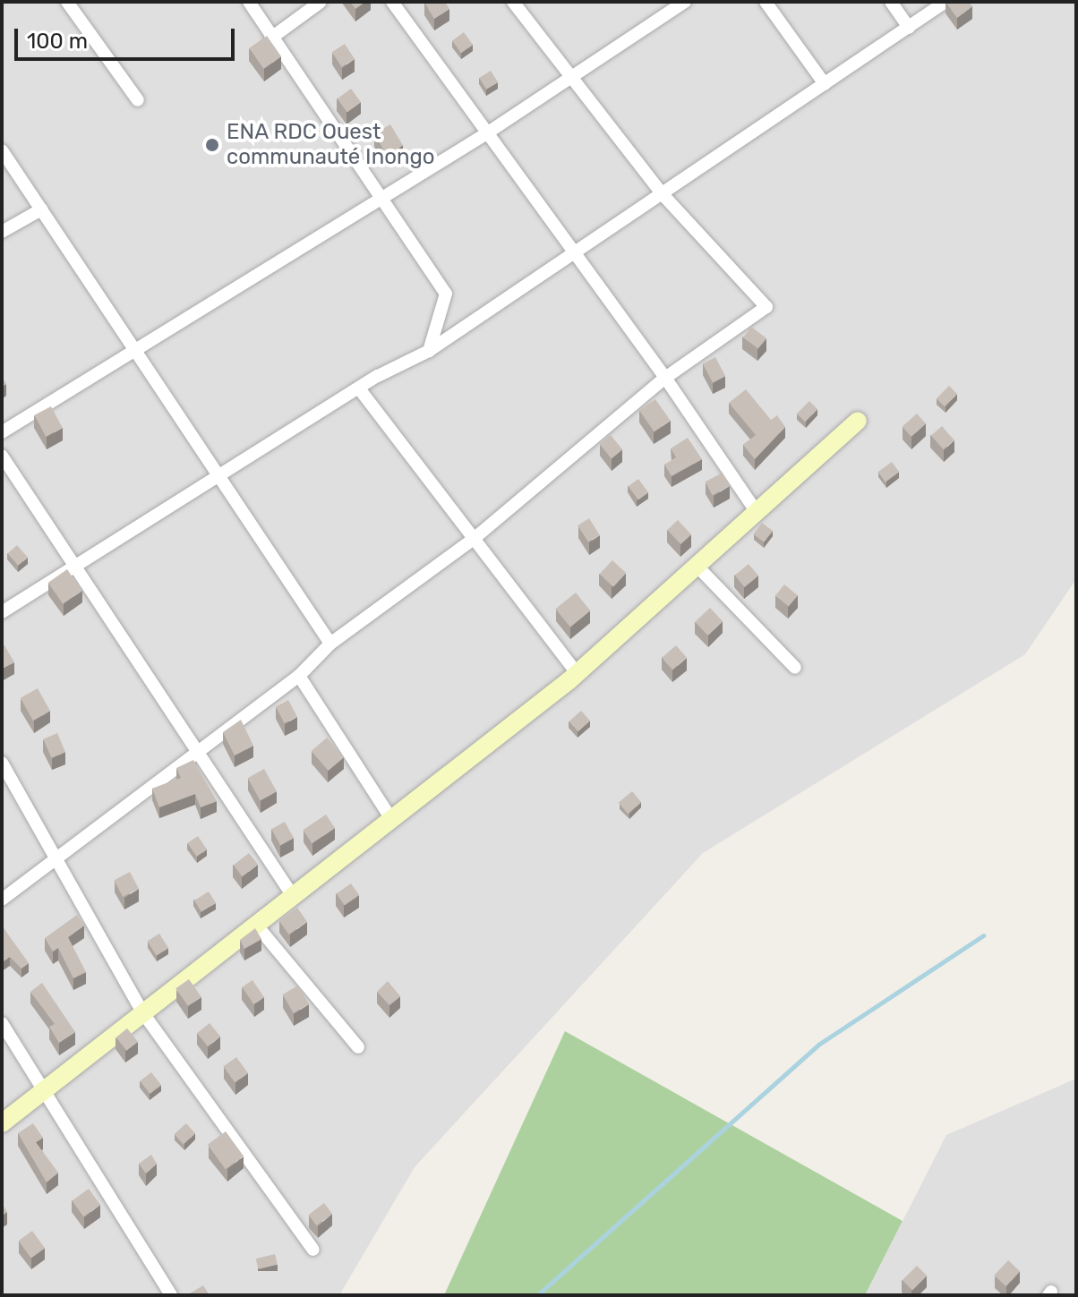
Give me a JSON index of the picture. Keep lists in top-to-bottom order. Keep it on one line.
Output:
{"places":["ENA RDC Ouest communauté Inongo"],"scale_bar":"100 m"}
